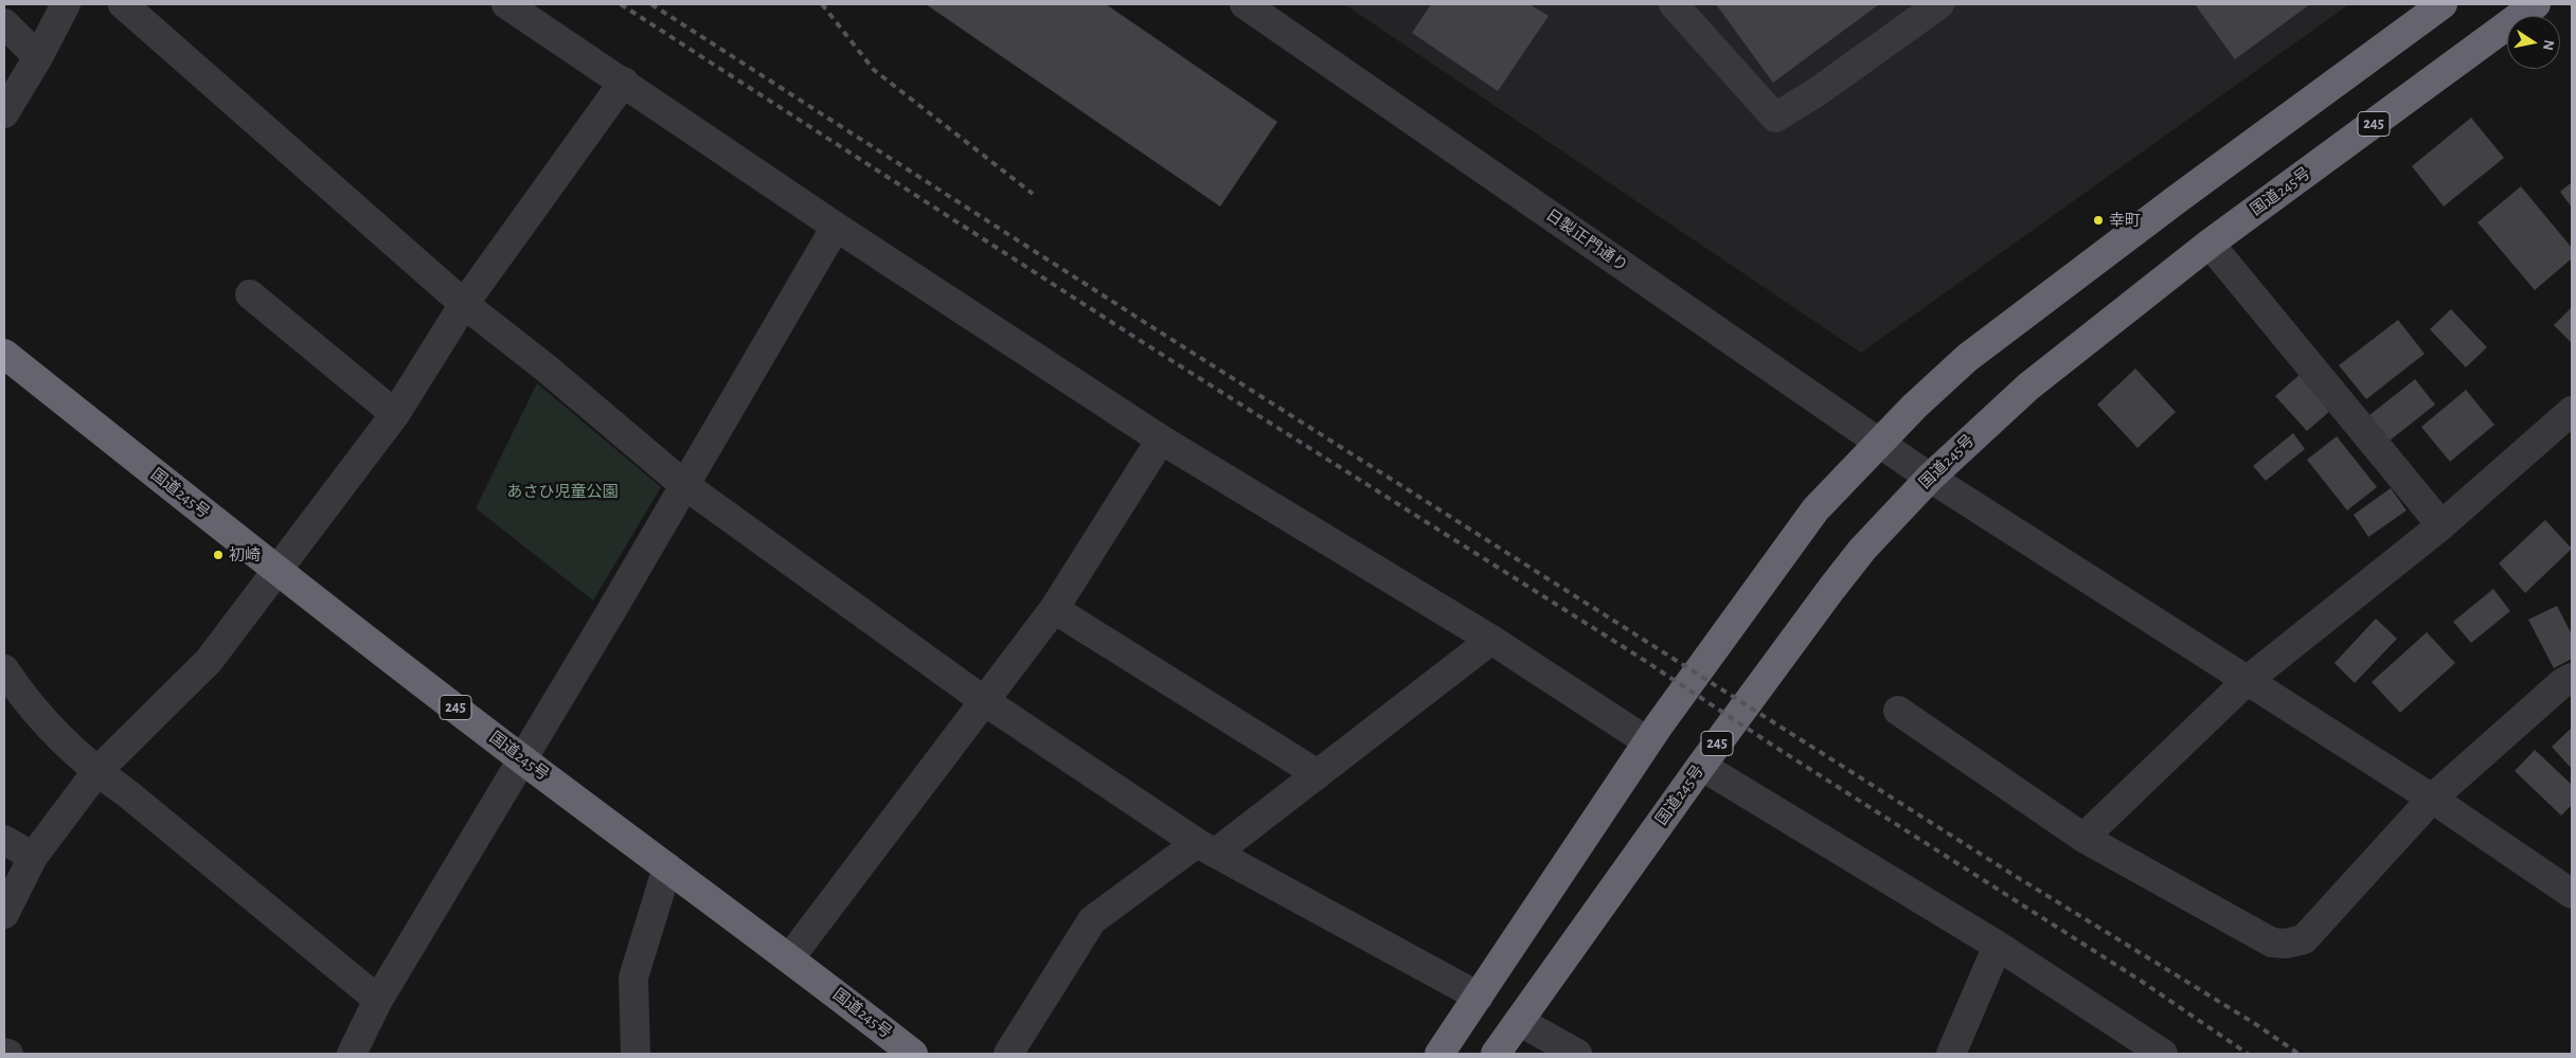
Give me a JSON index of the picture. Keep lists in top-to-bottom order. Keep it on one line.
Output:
{"streets":{"highway":["245","国道245号"],"street":["日製正門通り"]},"crossings":[["国道245号","日製正門通り"]],"parks":["あさひ児童公園"],"places":["幸町","初崎"],"north":"right"}
